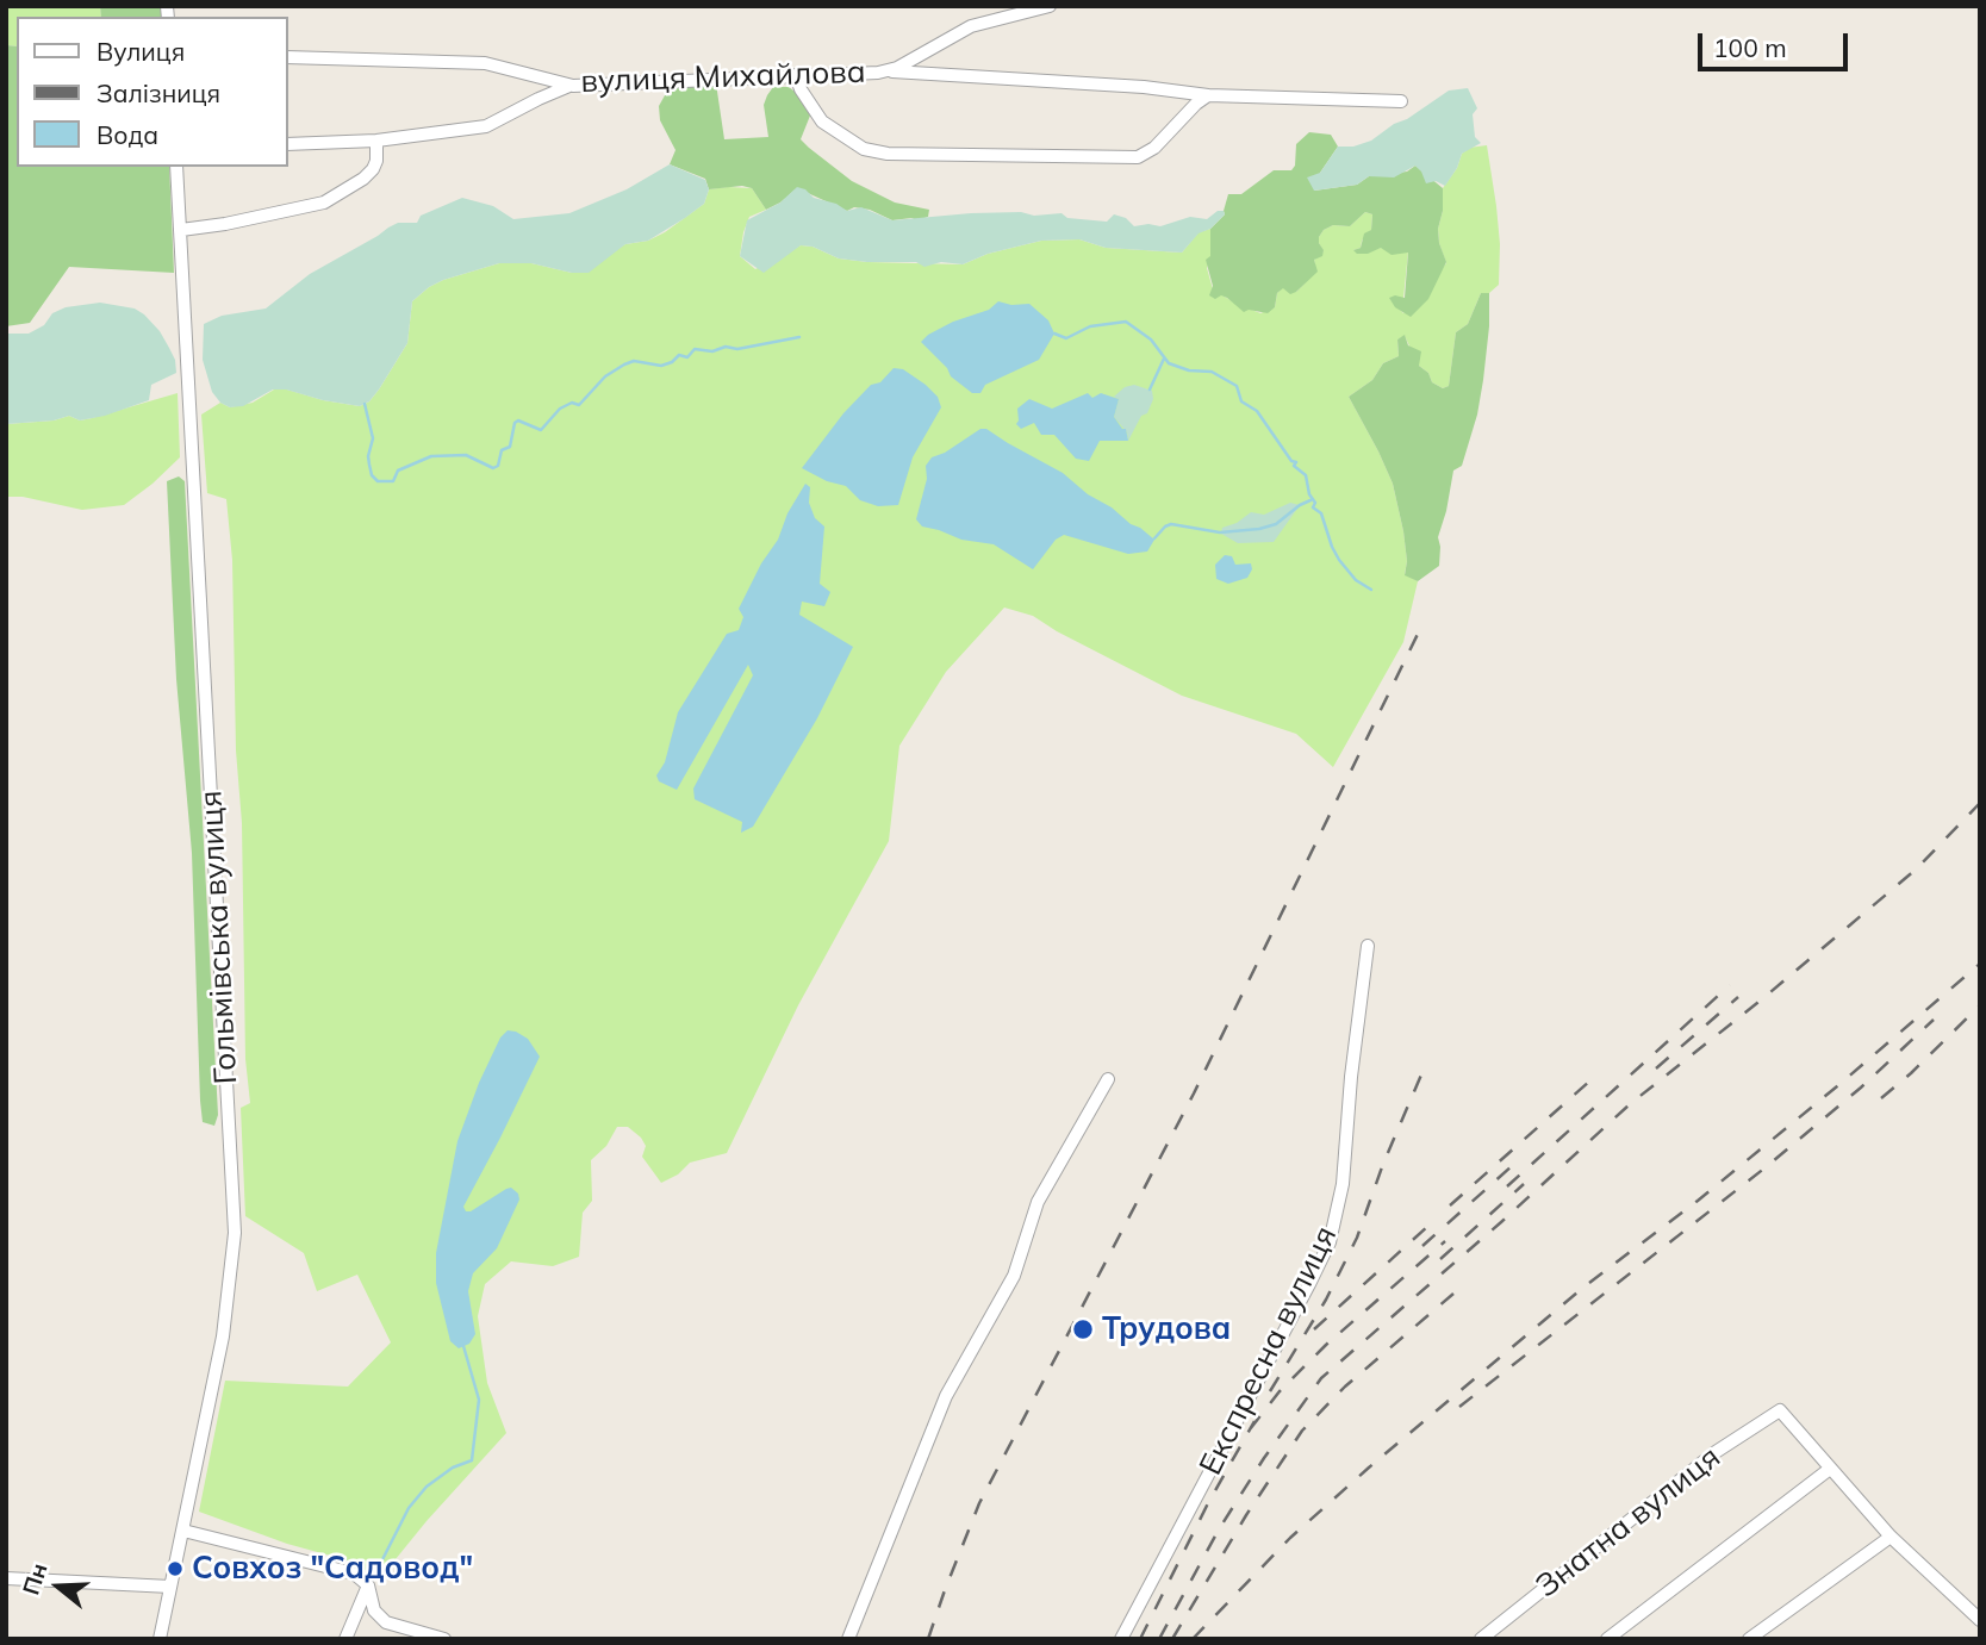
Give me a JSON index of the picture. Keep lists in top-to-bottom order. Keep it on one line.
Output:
{"streets":{"street":["вулиця Михайлова","Гольмівська вулиця","Експресна вулиця","Знатна вулиця"]},"places":["Трудова","Совхоз \"Садовод\""],"legend":["Вулиця","Залізниця","Вода"],"scale_bar":"100 m","north":"left"}
